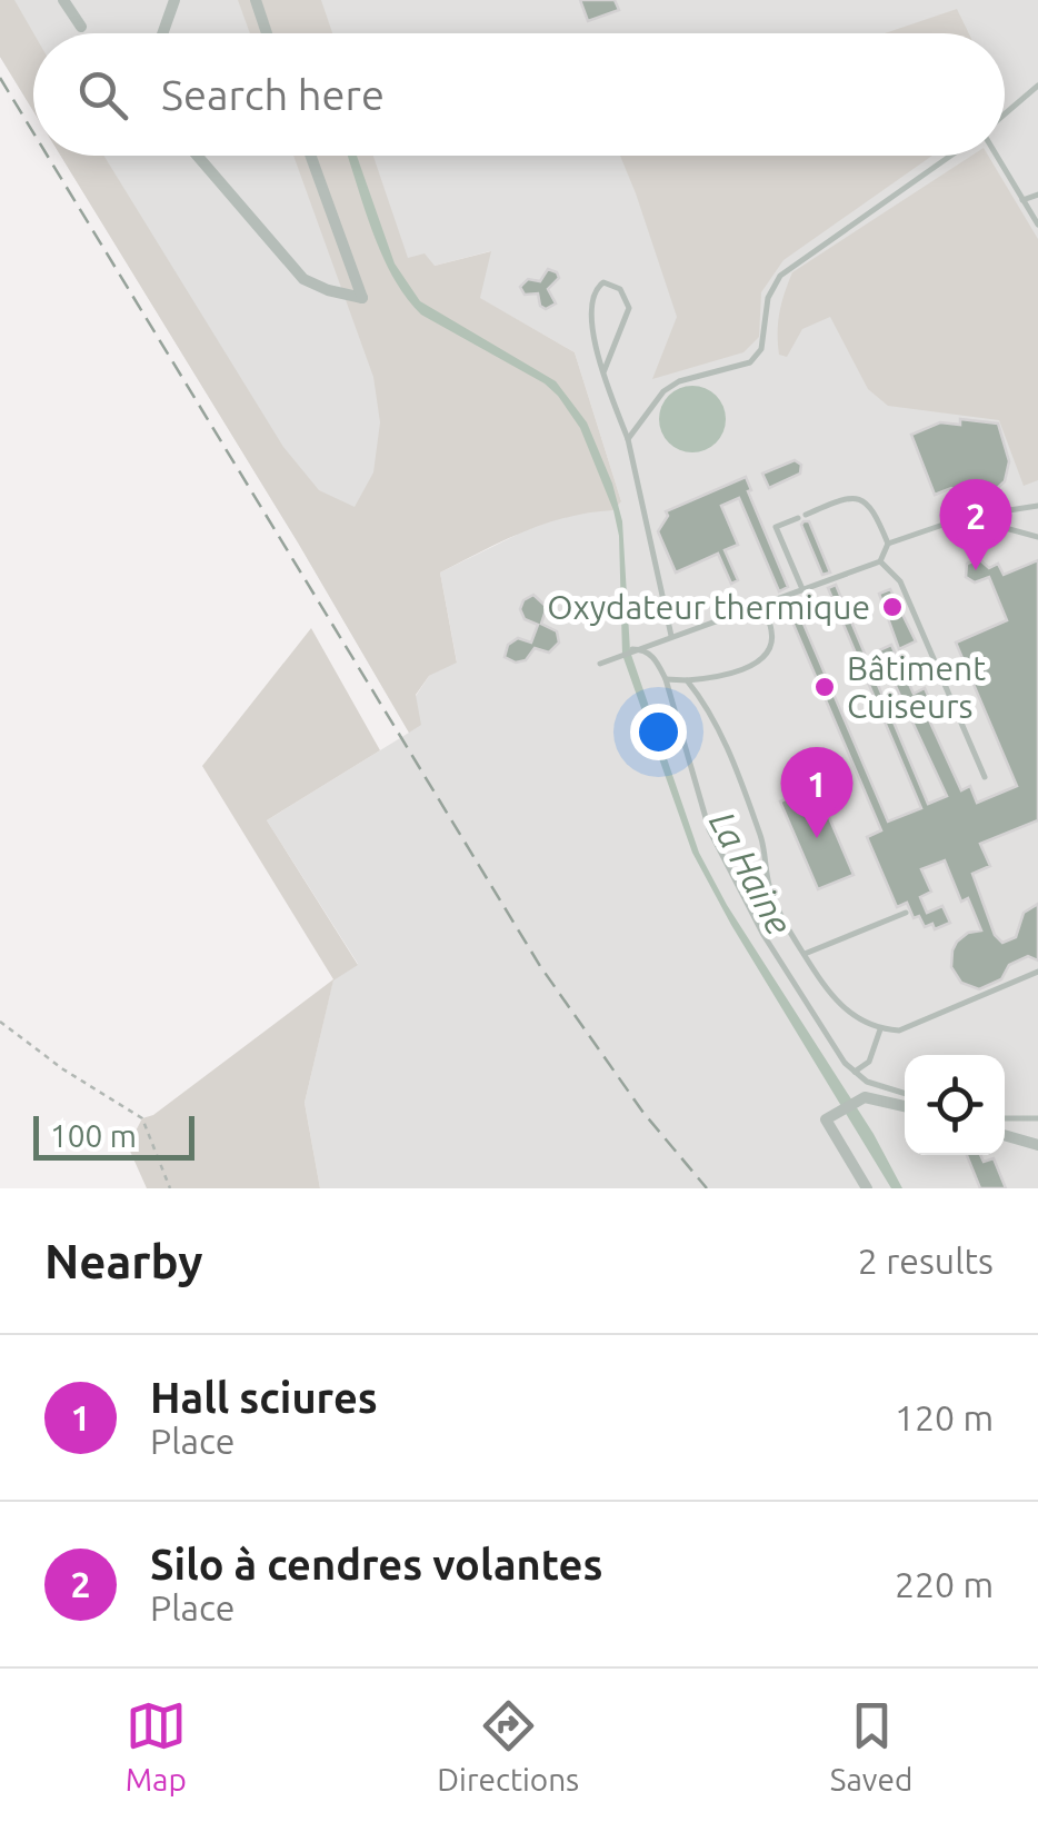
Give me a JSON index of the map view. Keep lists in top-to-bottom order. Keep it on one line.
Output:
{"water":["La Haine"],"places":["Oxydateur thermique","Bâtiment Cuiseurs"],"scale_bar":"100 m","page":{"search":"Search here","pins":["2","1"],"scale":"100 m","heading":["Nearby","2 results"],"list":[{"mark":"1","name":"Hall sciures","note":"Place","value":"120 m"},{"mark":"2","name":"Silo à cendres volantes","note":"Place","value":"220 m"}],"nav":["Map","Directions","Saved"]}}
